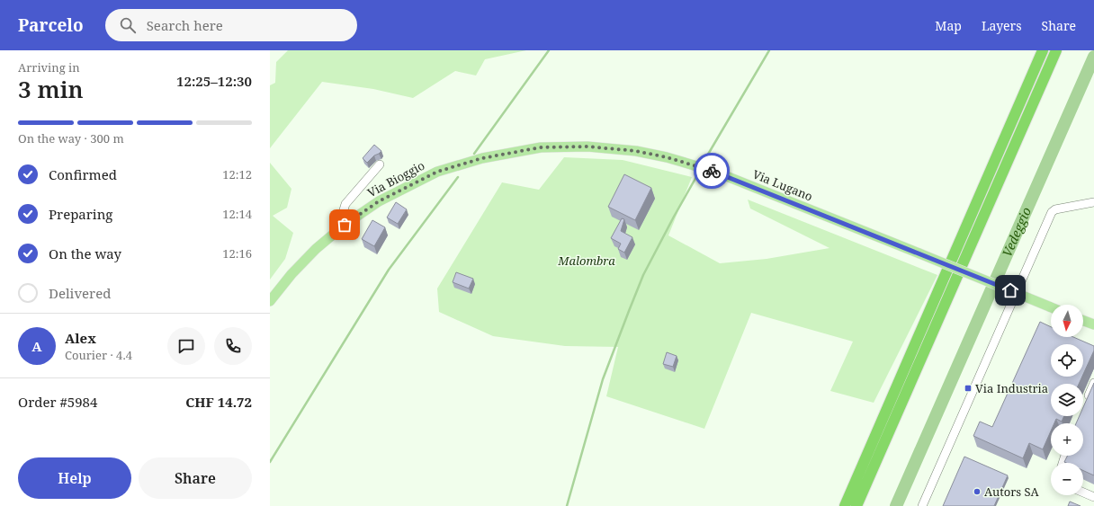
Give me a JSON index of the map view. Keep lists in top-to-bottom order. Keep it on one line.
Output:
{"streets":{"main road":["Via Bioggio","Via Lugano"]},"crossings":[["Via Bioggio","Via Lugano"]],"water":["Vedeggio"],"parks":["Malombra"],"places":{"transit":["Via Industria"],"other":["Autors SA"]},"north":"bottom","page":{"header":"Parcelo","search":"Search here","nav":["Map","Layers","Share"],"heading":["3 min","Arriving in","12:25–12:30"],"panel":["Alex","Courier · 4.4","Order #5984","CHF 14.72"],"bar":"On the way · 300 m","list":[["Confirmed","12:12"],["Preparing","12:14"],["On the way","12:16"],"Delivered"],"map_buttons":["+","−"],"round":"A","buttons":["Help","Share"]}}
